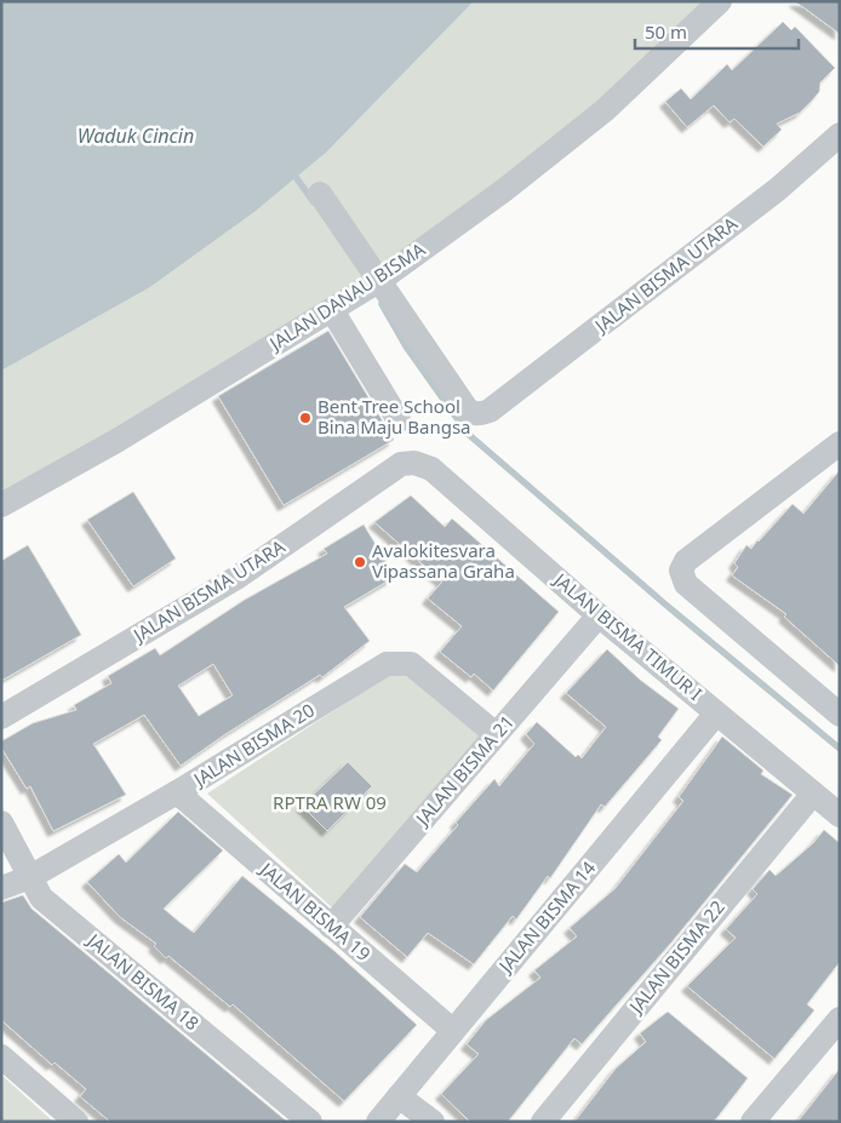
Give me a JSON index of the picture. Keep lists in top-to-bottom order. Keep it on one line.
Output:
{"streets":{"street":["JALAN BISMA UTARA","JALAN DANAU BISMA","JALAN BISMA TIMUR I","JALAN BISMA 20","JALAN BISMA 21","JALAN BISMA 19","JALAN BISMA 14","JALAN BISMA 22","JALAN BISMA 18"]},"crossings":[["JALAN BISMA UTARA","JALAN DANAU BISMA"],["JALAN BISMA UTARA","JALAN BISMA TIMUR I"],["JALAN BISMA TIMUR I","JALAN BISMA 21"],["JALAN BISMA TIMUR I","JALAN BISMA 14"],["JALAN BISMA TIMUR I","JALAN BISMA 22"],["JALAN BISMA 20","JALAN BISMA 21"],["JALAN BISMA 20","JALAN BISMA 19"],["JALAN BISMA 20","JALAN BISMA 18"],["JALAN BISMA 21","JALAN BISMA 19"],["JALAN BISMA 19","JALAN BISMA 14"]],"water":["Waduk Cincin"],"parks":["RPTRA RW 09"],"places":["Bent Tree School Bina Maju Bangsa","Avalokitesvara Vipassana Graha"],"scale_bar":"50 m"}
